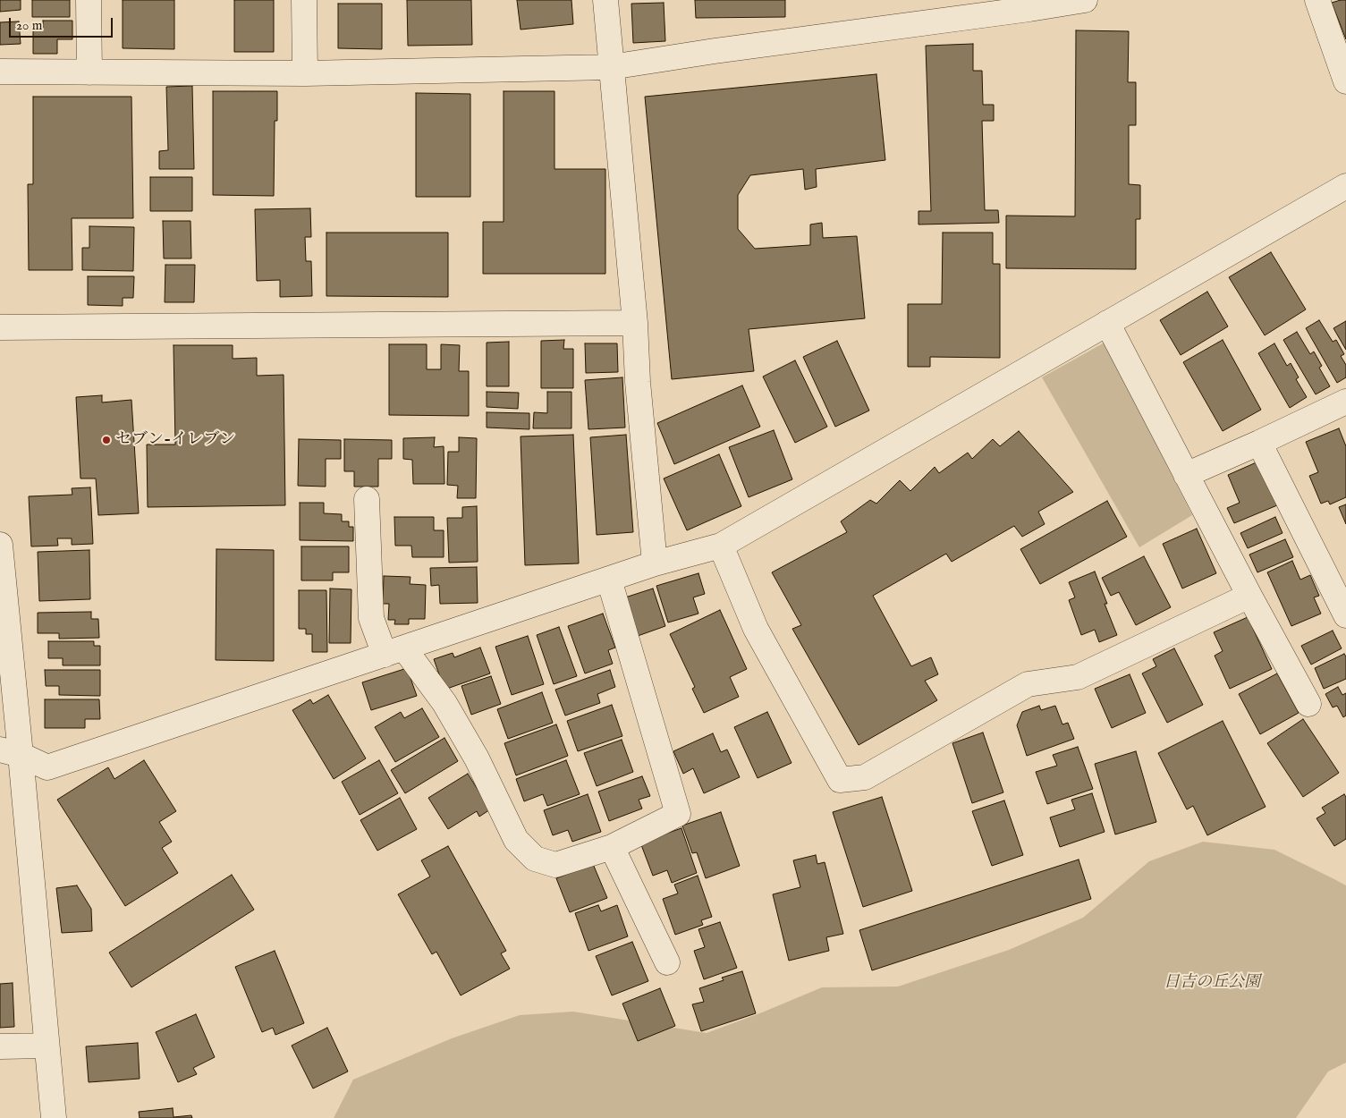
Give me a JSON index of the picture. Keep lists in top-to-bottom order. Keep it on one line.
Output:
{"parks":["日吉の丘公園"],"places":["セブン-イレブン"],"scale_bar":"20 m"}
